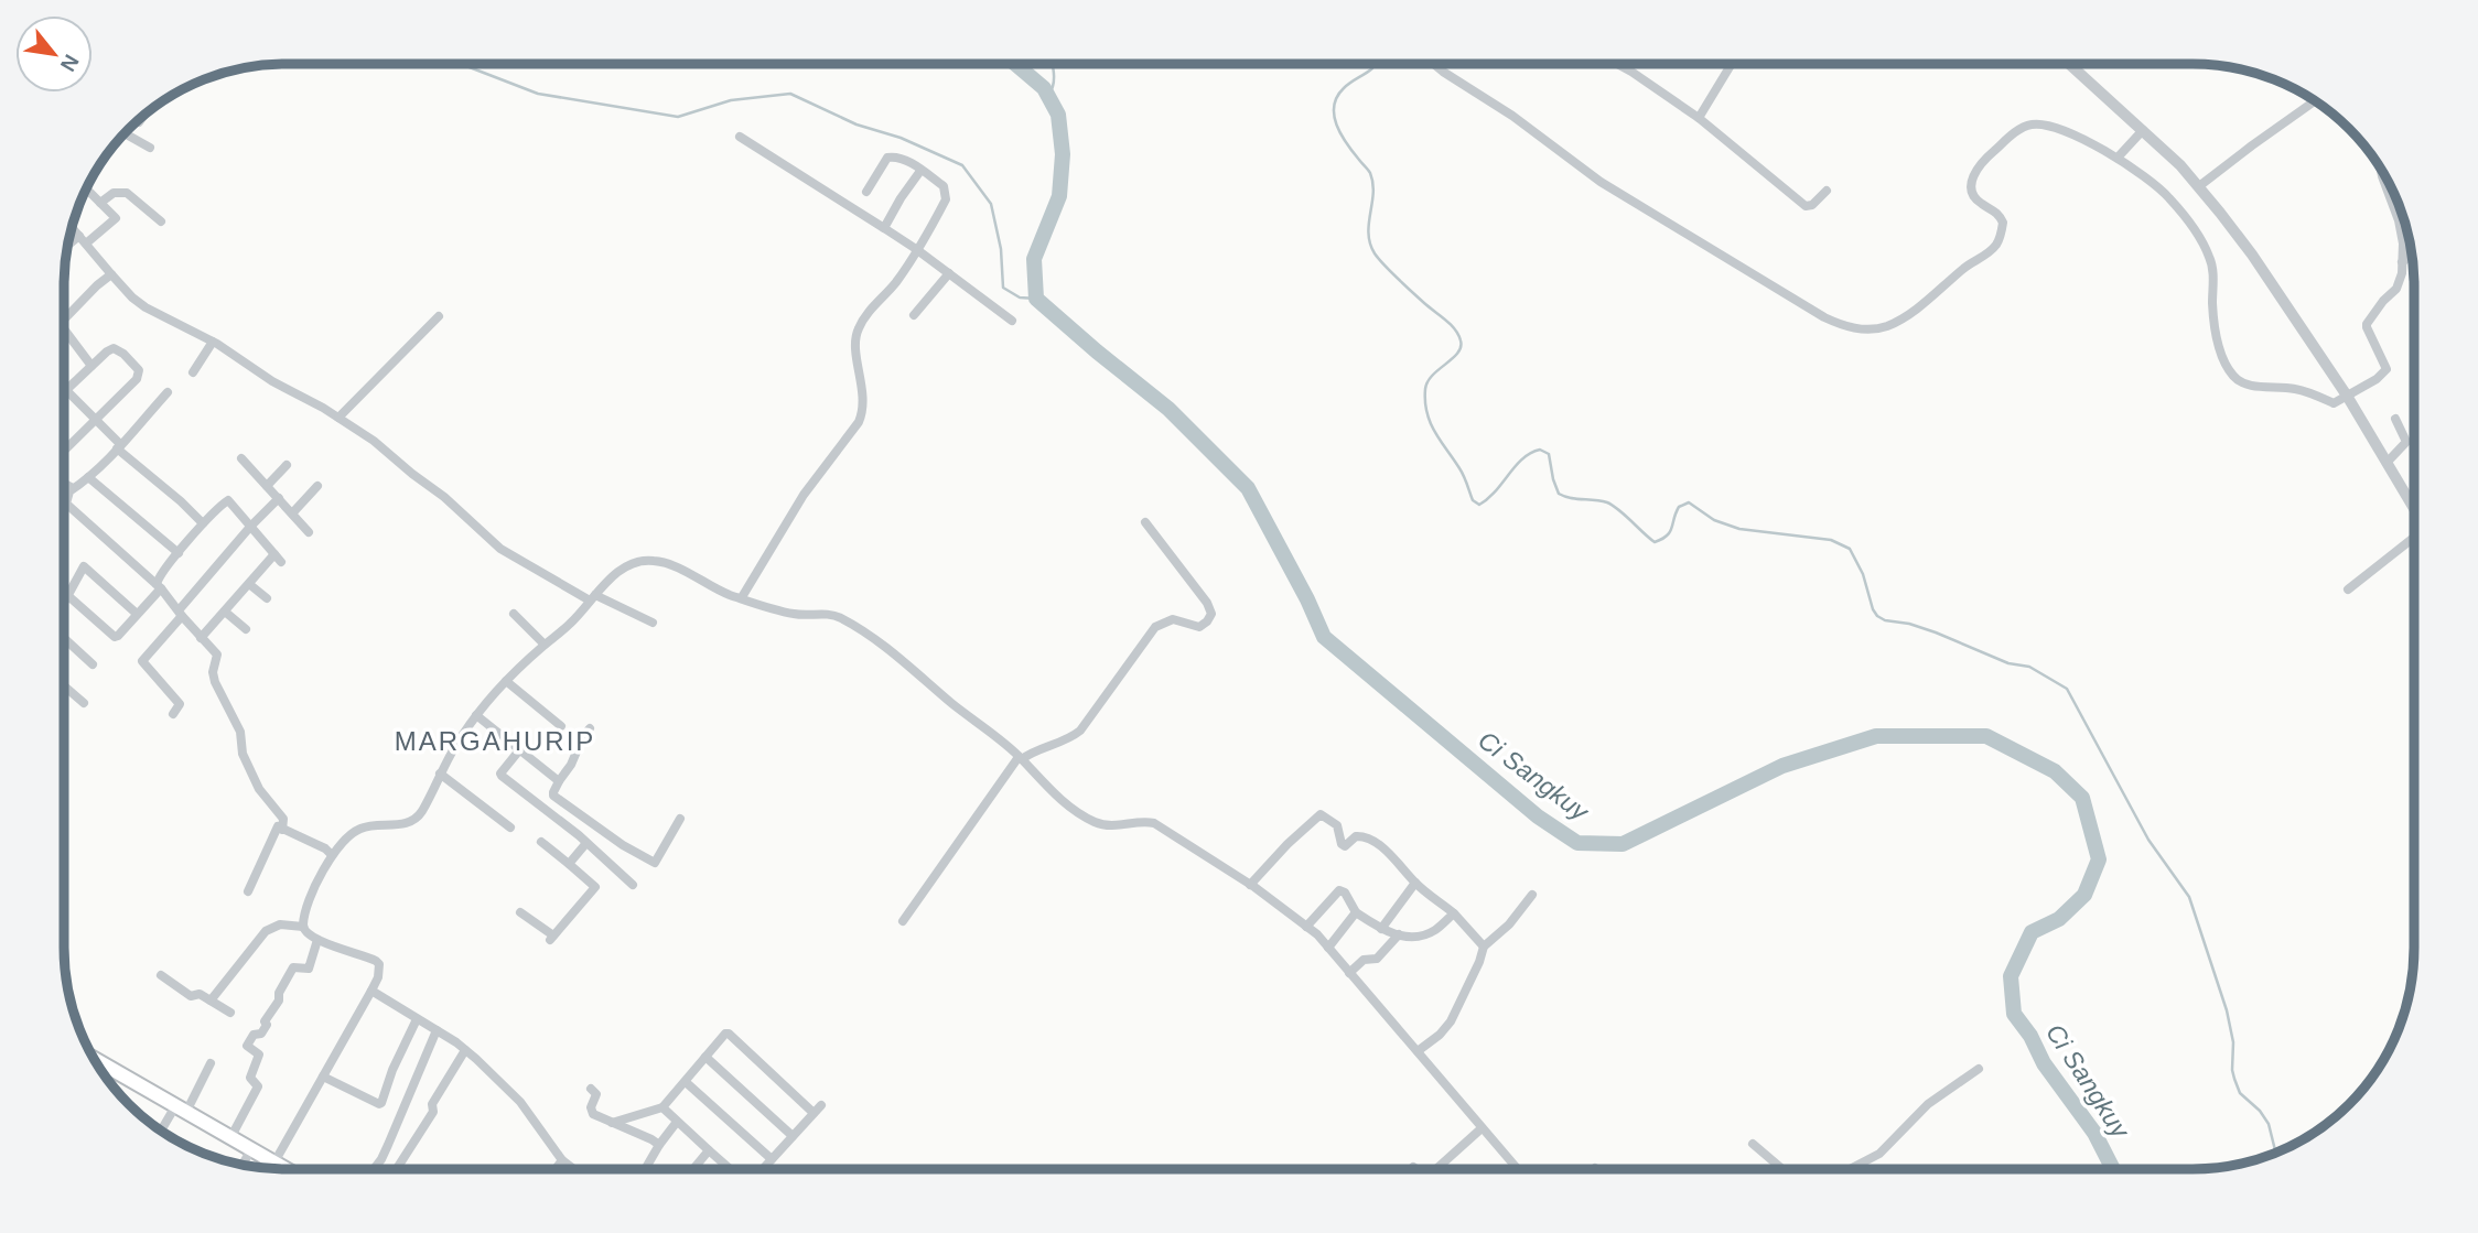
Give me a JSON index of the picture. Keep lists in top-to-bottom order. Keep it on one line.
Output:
{"districts":["MARGAHURIP"],"water":["Ci Sangkuy"],"north":"bottom right"}
